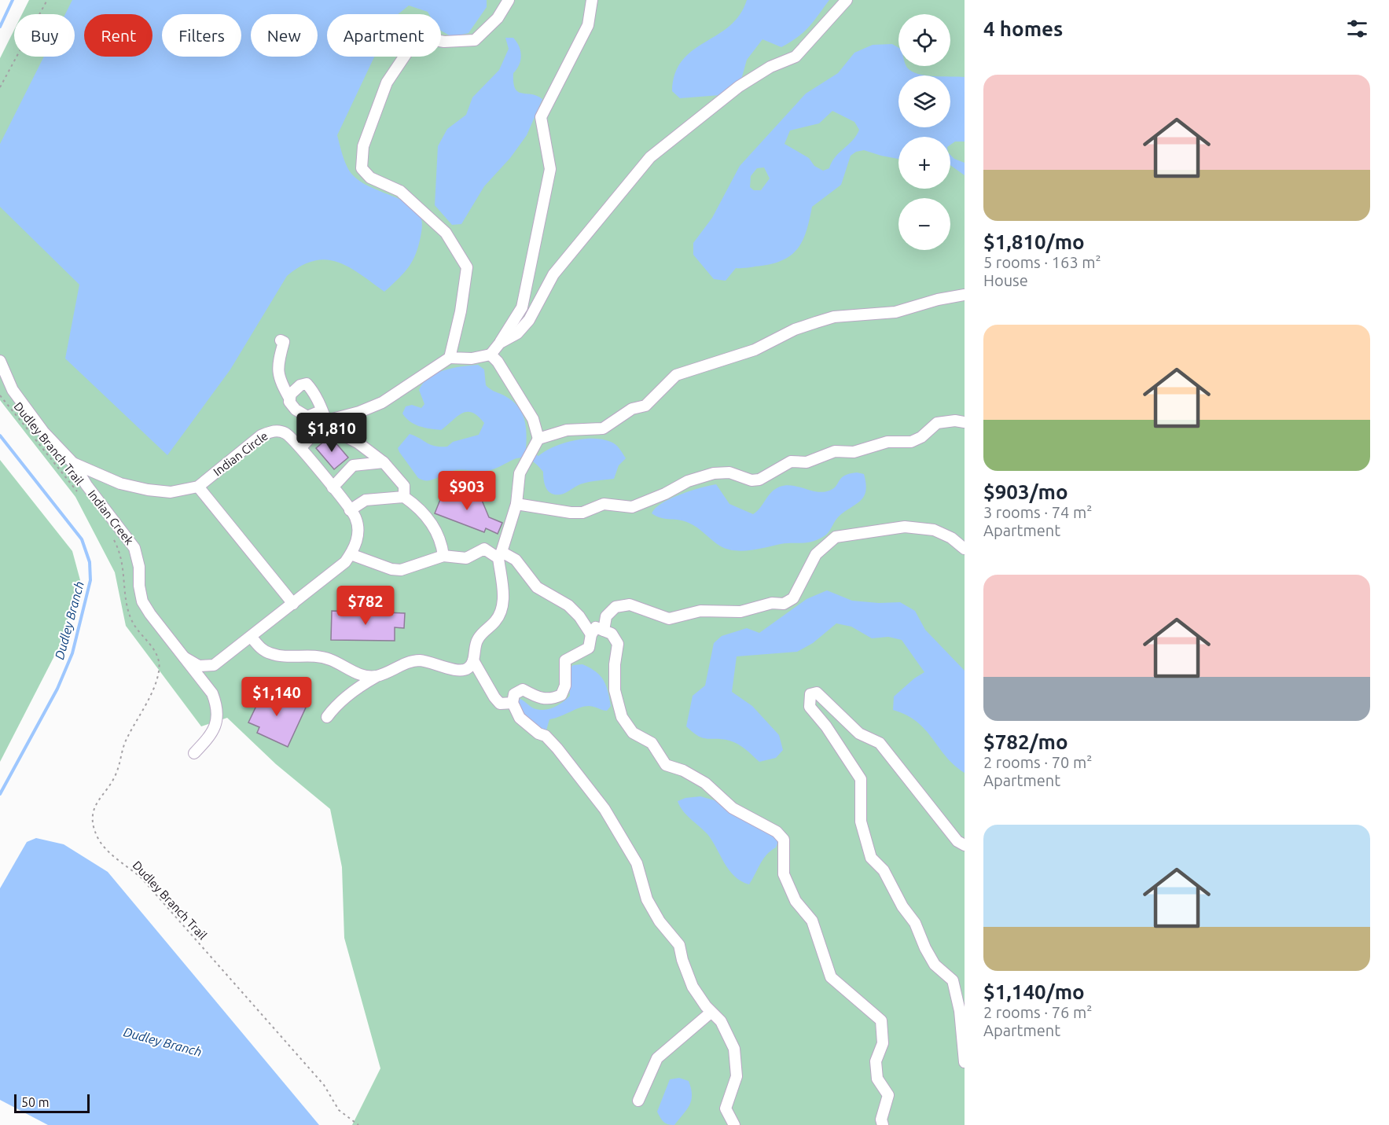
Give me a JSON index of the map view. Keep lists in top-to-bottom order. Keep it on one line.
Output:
{"streets":{"lane":["Indian Circle","Indian Creek"],"path":["Dudley Branch Trail"]},"crossings":[["Indian Circle","Indian Creek"]],"water":["Dudley Branch"],"scale_bar":"50 m","page":{"heading":"4 homes","map_buttons":["+","−"],"chip":["Buy","Rent","Filters","New","Apartment"],"list":[{"name":"$1,810/mo","note":"5 rooms · 163 m² · House"},{"name":"$903/mo","note":"3 rooms · 74 m² · Apartment"},{"name":"$782/mo","note":"2 rooms · 70 m² · Apartment"},{"name":"$1,140/mo","note":"2 rooms · 76 m² · Apartment"}],"price":["$1,810","$903","$782","$1,140"],"scale":"50 m"}}
